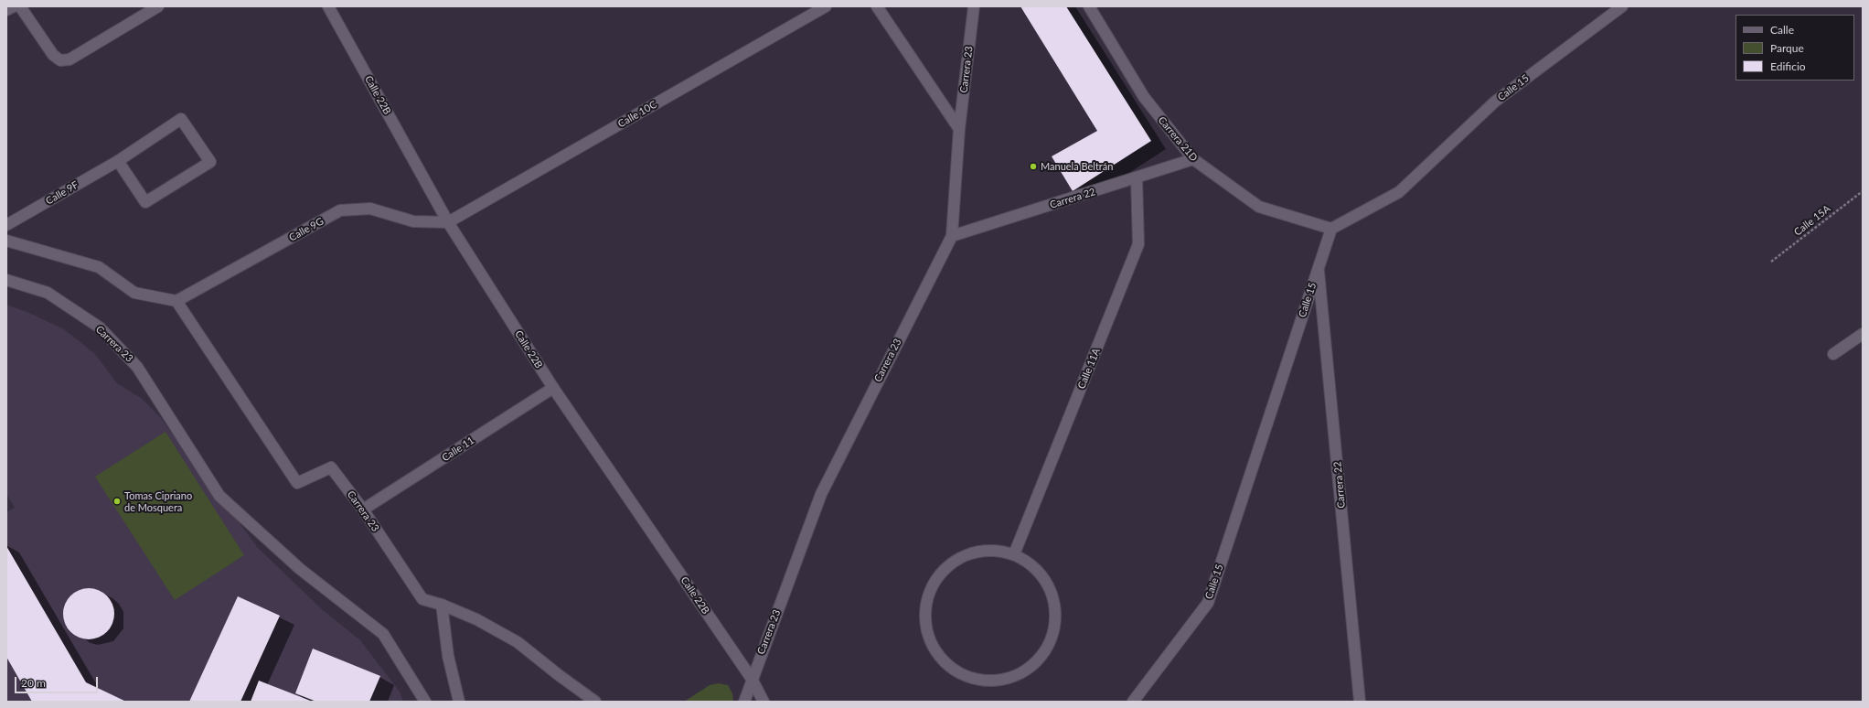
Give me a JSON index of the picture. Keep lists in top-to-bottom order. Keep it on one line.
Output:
{"streets":{"street":["Carrera 23","Calle 15","Calle 22B","Calle 10C","Carrera 21D","Calle 9F","Carrera 22","Calle 9G","Calle 11A","Calle 11"],"path":["Calle 15A"]},"crossings":[["Carrera 23","Calle 22B"],["Carrera 23","Carrera 22"],["Carrera 23","Calle 9G"],["Carrera 23","Calle 11"],["Calle 15","Carrera 21D"],["Calle 15","Carrera 22"],["Calle 22B","Calle 10C"],["Calle 22B","Calle 9G"],["Calle 22B","Calle 11"],["Calle 10C","Calle 9G"],["Carrera 21D","Carrera 22"],["Carrera 22","Calle 11A"]],"places":["Manuela Beltrán","Tomas Cipriano de Mosquera"],"legend":["Calle","Parque","Edificio"],"scale_bar":"20 m"}
